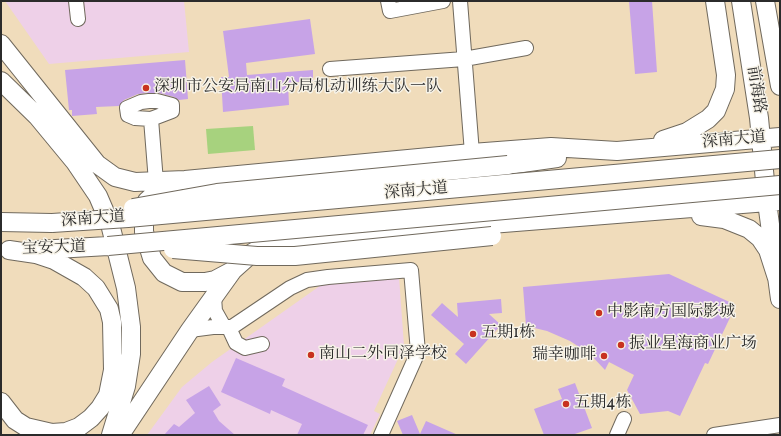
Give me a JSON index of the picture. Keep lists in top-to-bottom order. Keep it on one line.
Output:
{"streets":{"main road":["前海路","深南大道","宝安大道"]},"crossings":[["前海路","深南大道"],["深南大道","宝安大道"]],"places":["深圳市公安局南山分局机动训练大队一队","中影南方国际影城","五期1栋","振业星海商业广场","南山二外同泽学校","瑞幸咖啡","五期4栋"]}
